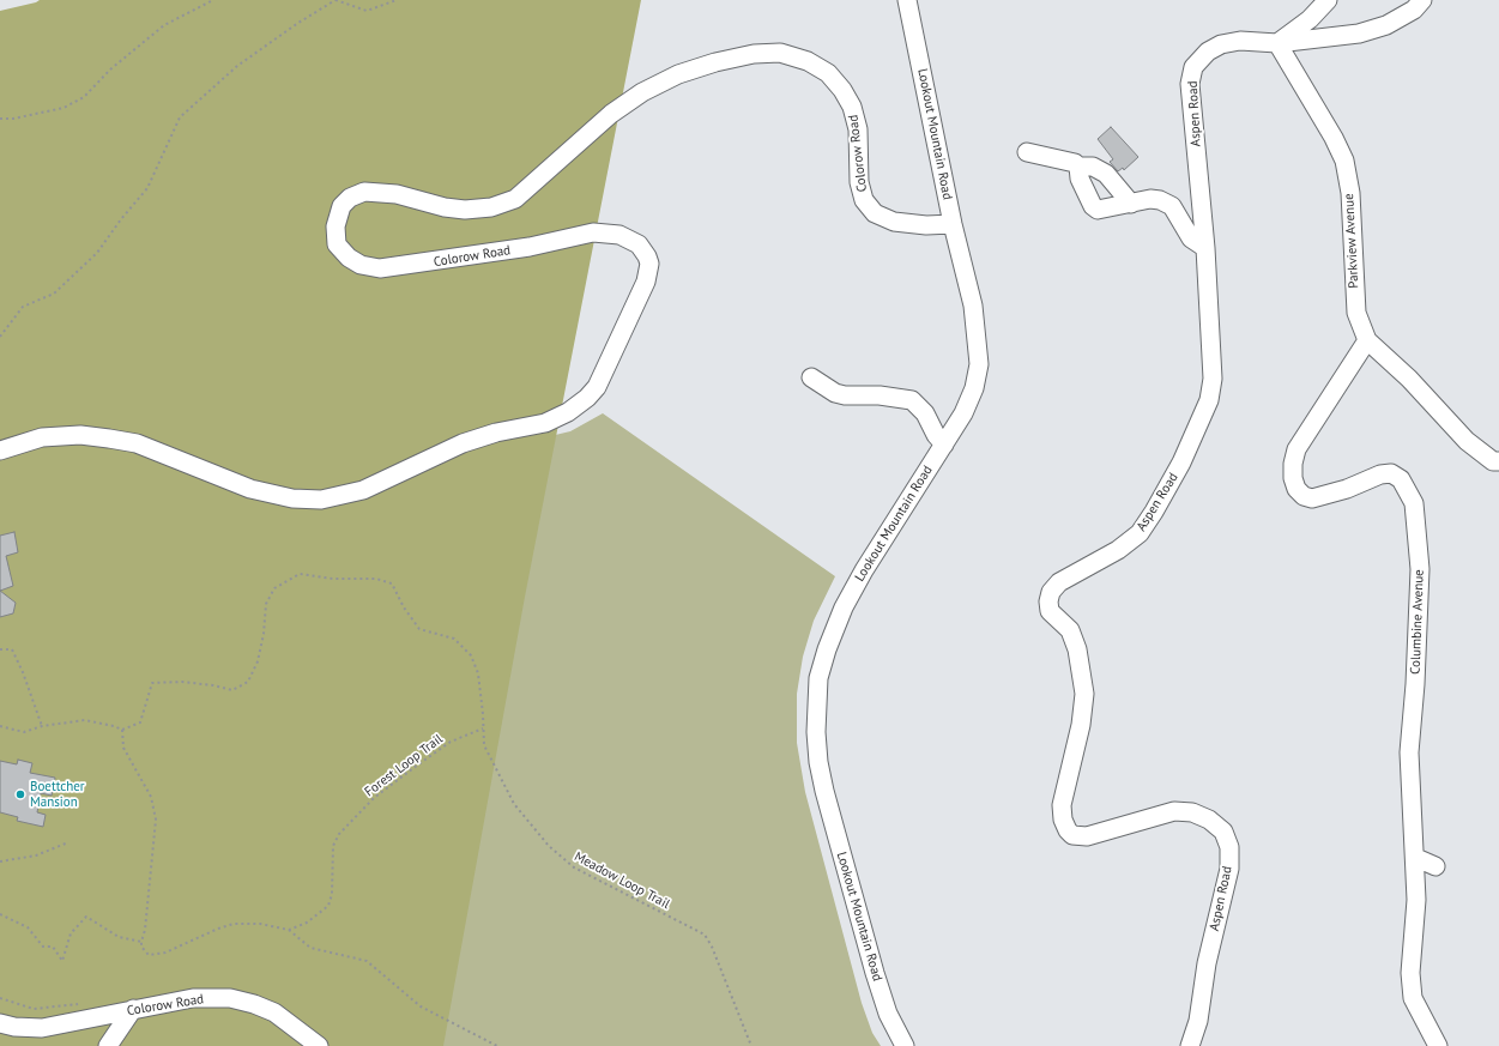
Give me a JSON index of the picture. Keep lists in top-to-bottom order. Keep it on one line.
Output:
{"streets":{"street":["Aspen Road","Lookout Mountain Road","Colorow Road","Parkview Avenue","Columbine Avenue"],"path":["Forest Loop Trail","Meadow Loop Trail"]},"crossings":[["Aspen Road","Parkview Avenue"],["Lookout Mountain Road","Colorow Road"],["Parkview Avenue","Columbine Avenue"],["Forest Loop Trail","Meadow Loop Trail"]],"places":["Boettcher Mansion"]}
